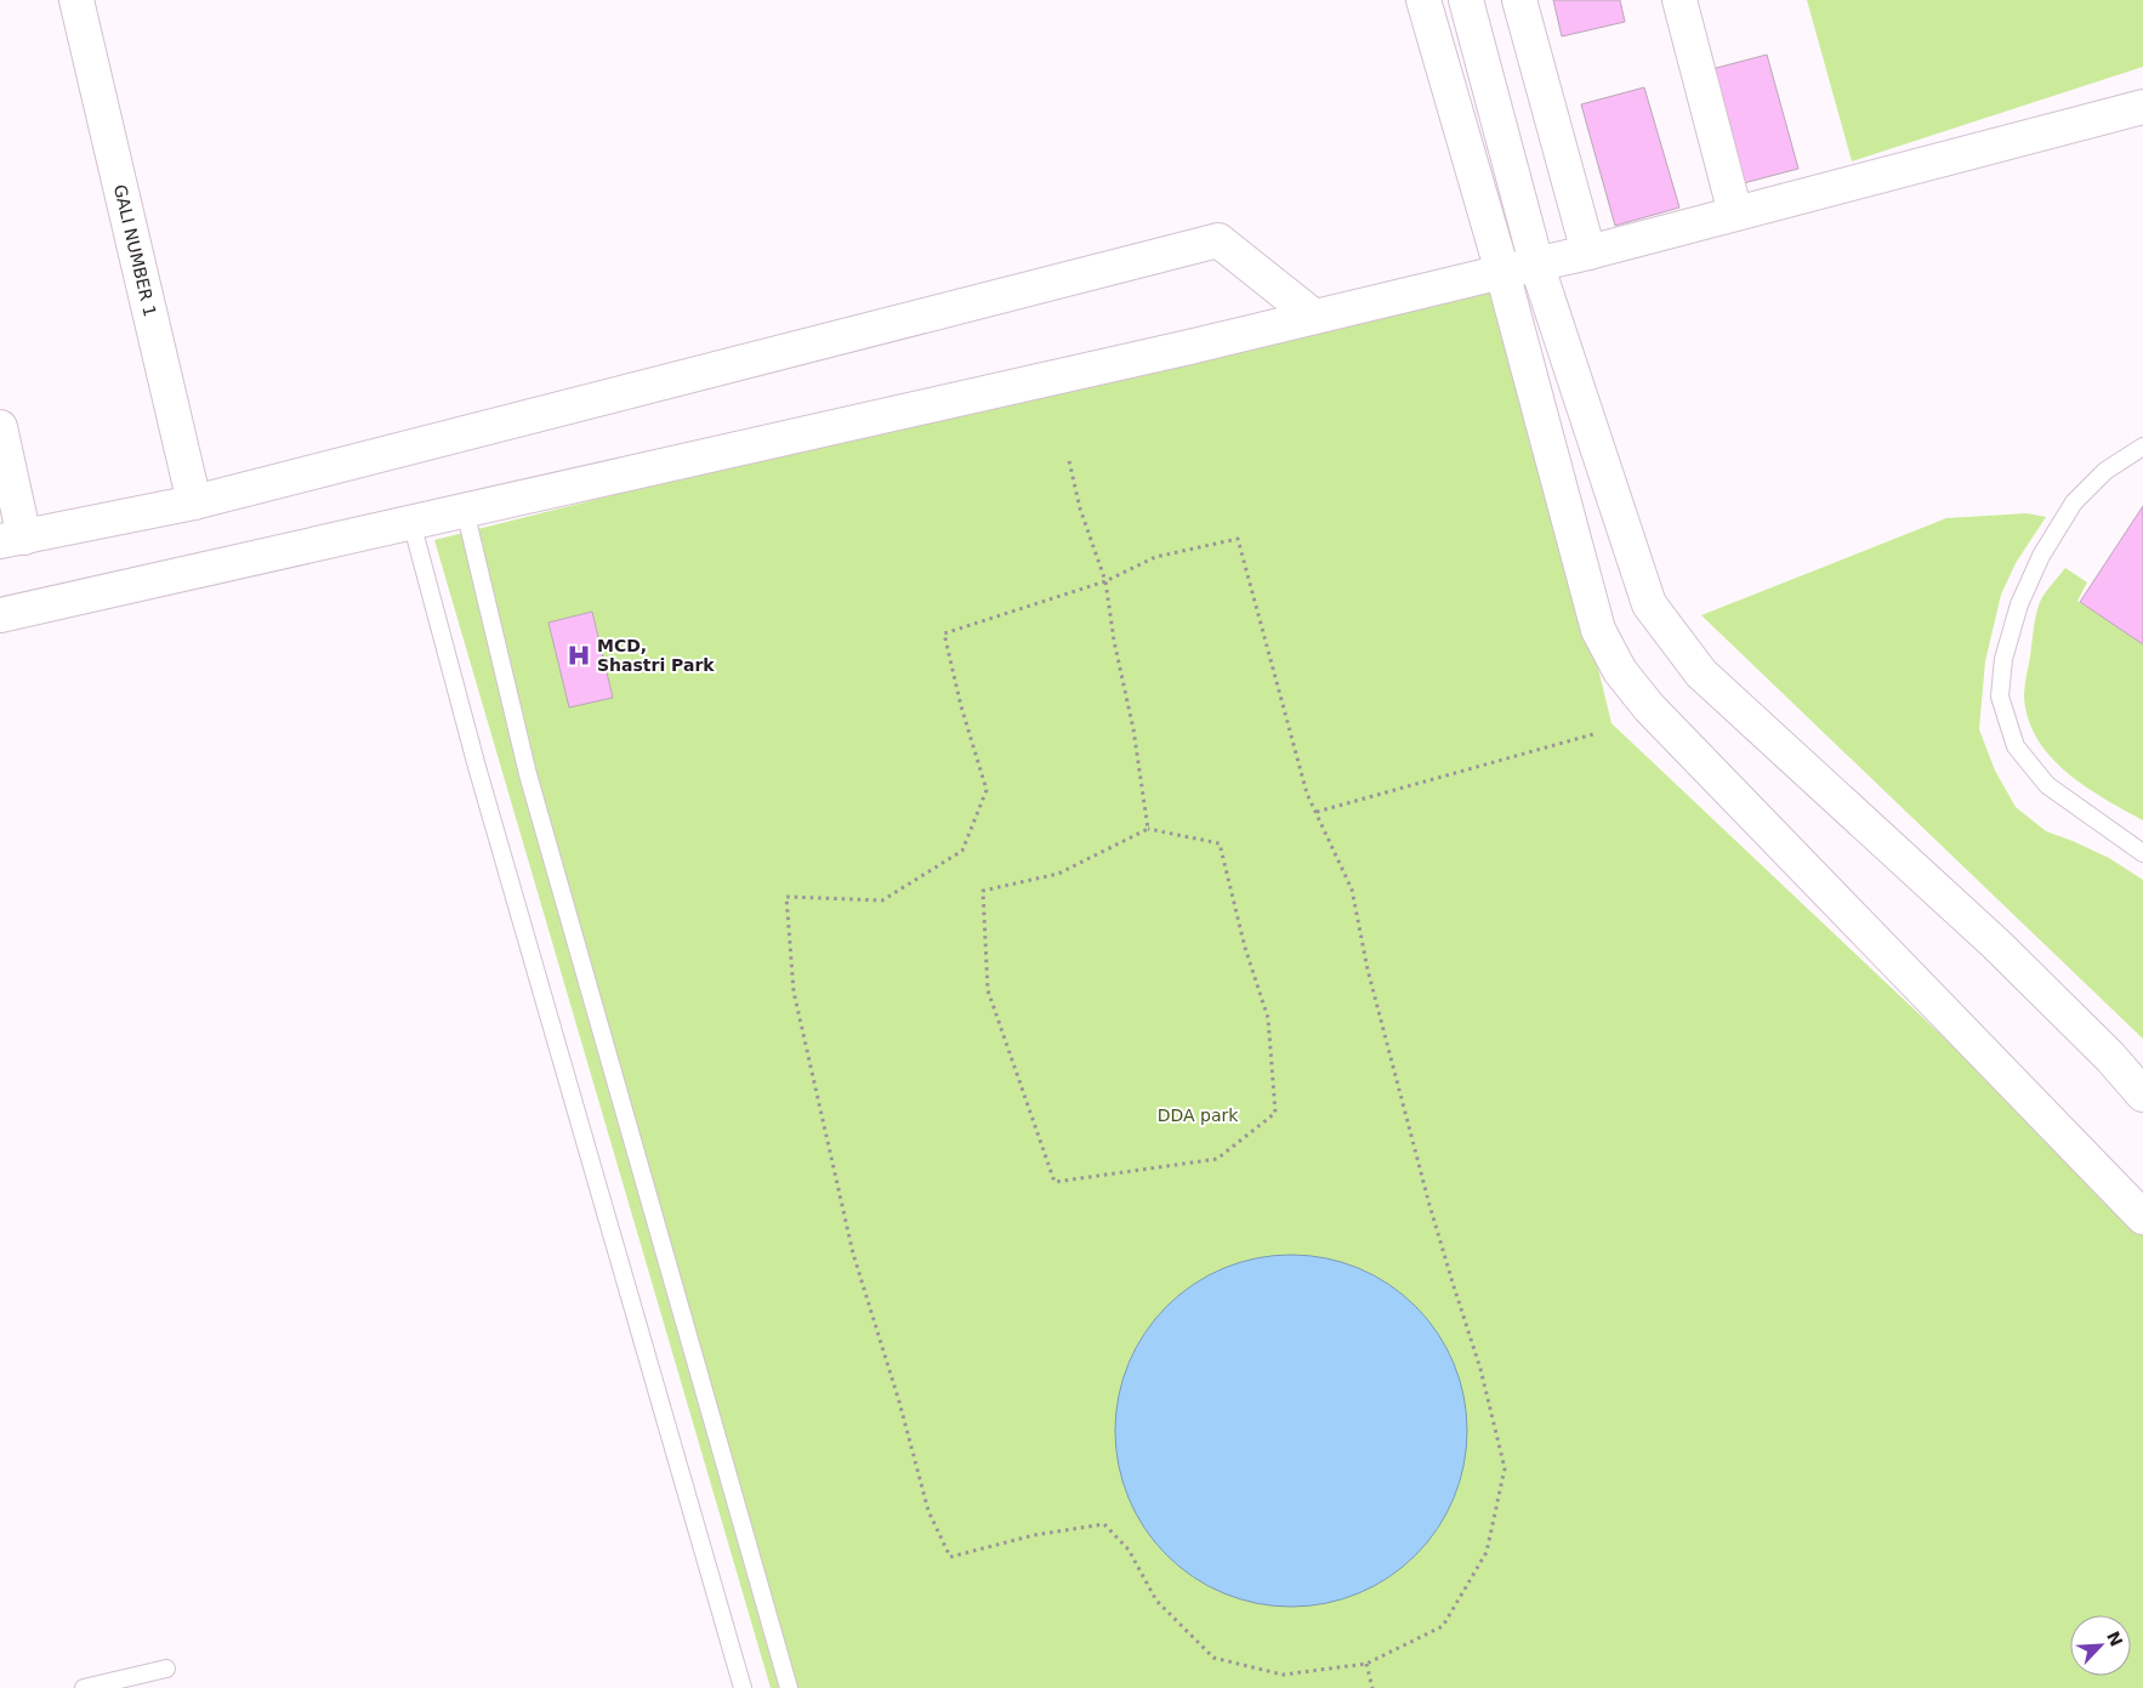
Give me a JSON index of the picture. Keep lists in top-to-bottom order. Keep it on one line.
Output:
{"streets":{"street":["GALI NUMBER 1"]},"parks":["DDA park"],"places":{"hospital":["MCD, Shastri Park"]},"north":"top right"}
